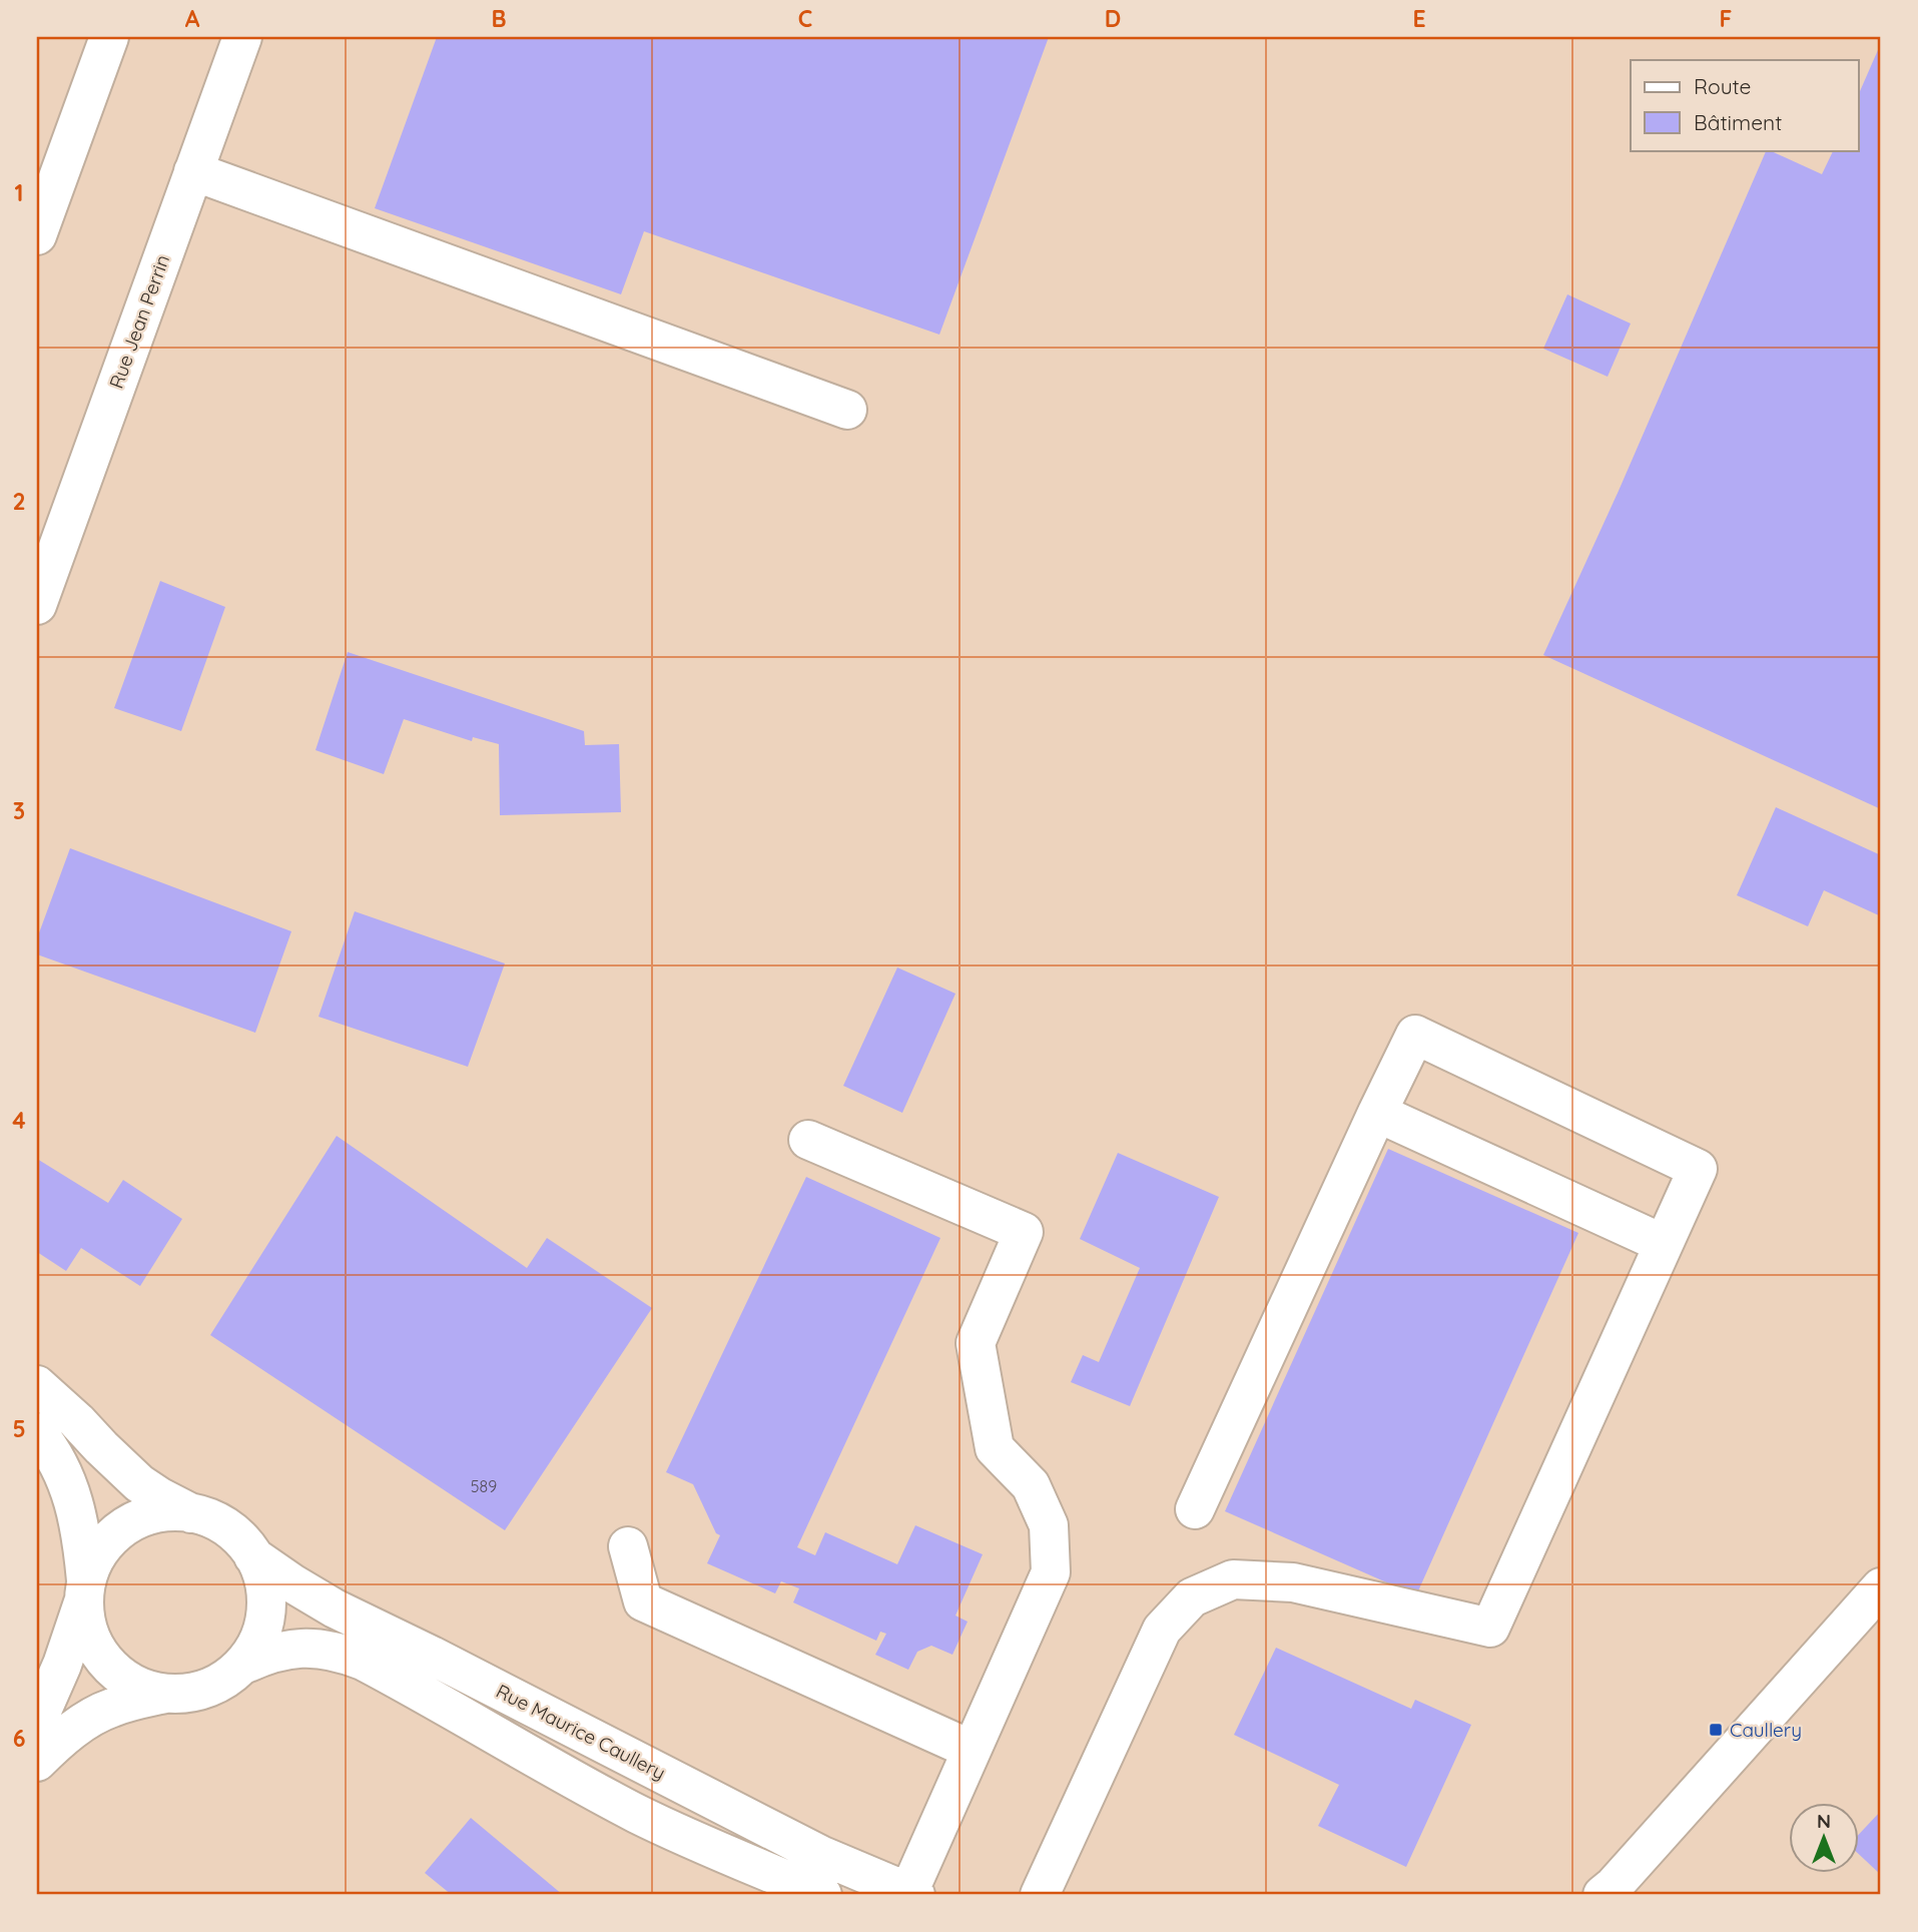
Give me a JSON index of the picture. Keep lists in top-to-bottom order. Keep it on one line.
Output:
{"streets":{"street":["Rue Jean Perrin","Rue Maurice Caullery"]},"places":{"transit":["Caullery"]},"house_numbers":["589"],"legend":["Route","Bâtiment"],"north":"top","grid":{"columns":["A","B","C","D","E","F"],"rows":["1","2","3","4","5","6"]}}
